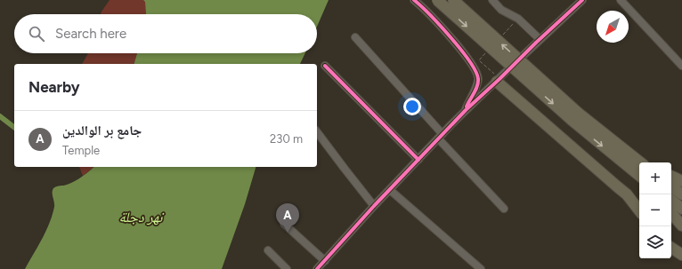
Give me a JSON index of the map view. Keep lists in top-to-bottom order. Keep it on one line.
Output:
{"water":["نهر دجلة"],"north":"bottom left","page":{"search":"Search here","heading":"Nearby","list":[{"mark":"A","name":"جامع بر الوالدين","note":"Temple","value":"230 m"}],"map_buttons":["+","−"],"pins":"A"}}
